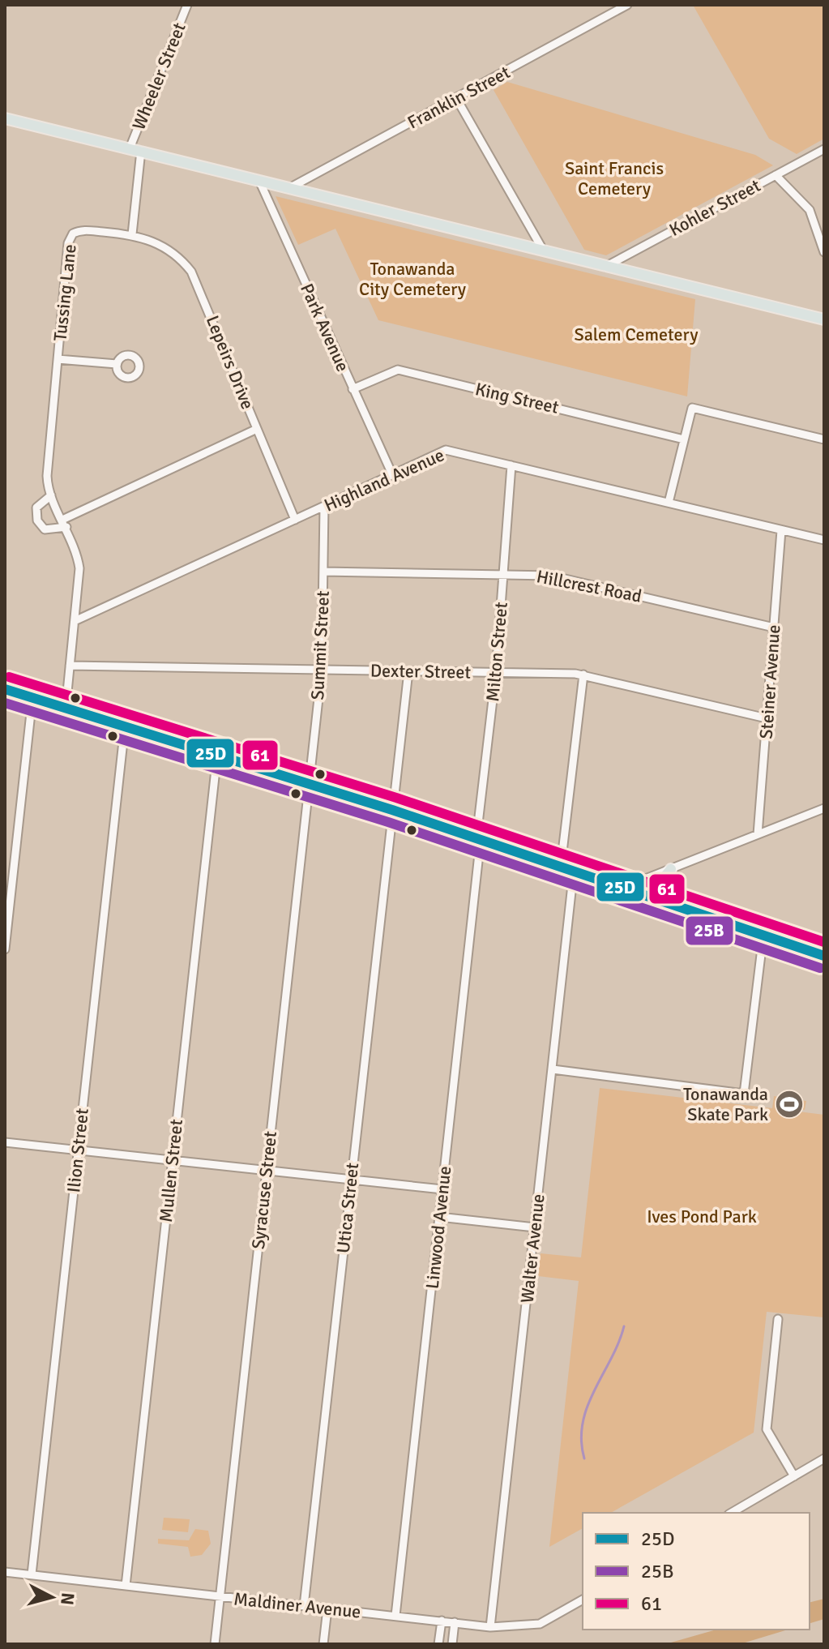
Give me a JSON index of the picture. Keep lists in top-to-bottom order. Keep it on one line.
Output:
{"streets":{"street":["Wheeler Street","Franklin Street","Kohler Street","Tussing Lane","Park Avenue","Lepeirs Drive","King Street","Highland Avenue","Hillcrest Road","Summit Street","Milton Street","Dexter Street","Steiner Avenue","Ilion Street","Mullen Street","Syracuse Street","Utica Street","Linwood Avenue","Walter Avenue","Maldiner Avenue"]},"crossings":[["Tussing Lane","Lepeirs Drive"],["Tussing Lane","Highland Avenue"],["Tussing Lane","Dexter Street"],["Park Avenue","King Street"],["Park Avenue","Highland Avenue"],["Lepeirs Drive","Highland Avenue"],["Highland Avenue","Summit Street"],["Highland Avenue","Milton Street"],["Highland Avenue","Steiner Avenue"],["Hillcrest Road","Summit Street"],["Hillcrest Road","Milton Street"],["Hillcrest Road","Steiner Avenue"],["Summit Street","Dexter Street"],["Summit Street","Syracuse Street"],["Milton Street","Dexter Street"],["Milton Street","Linwood Avenue"],["Dexter Street","Steiner Avenue"],["Dexter Street","Utica Street"],["Ilion Street","Maldiner Avenue"],["Mullen Street","Maldiner Avenue"],["Syracuse Street","Maldiner Avenue"],["Utica Street","Maldiner Avenue"],["Linwood Avenue","Maldiner Avenue"],["Walter Avenue","Maldiner Avenue"]],"parks":["Saint Francis Cemetery","Tonawanda City Cemetery","Salem Cemetery","Ives Pond Park"],"places":{"sports":["Tonawanda Skate Park"]},"lines":["transit line 61","transit line 25D","transit line 25B"],"legend":["25D","25B","61"],"north":"right"}
